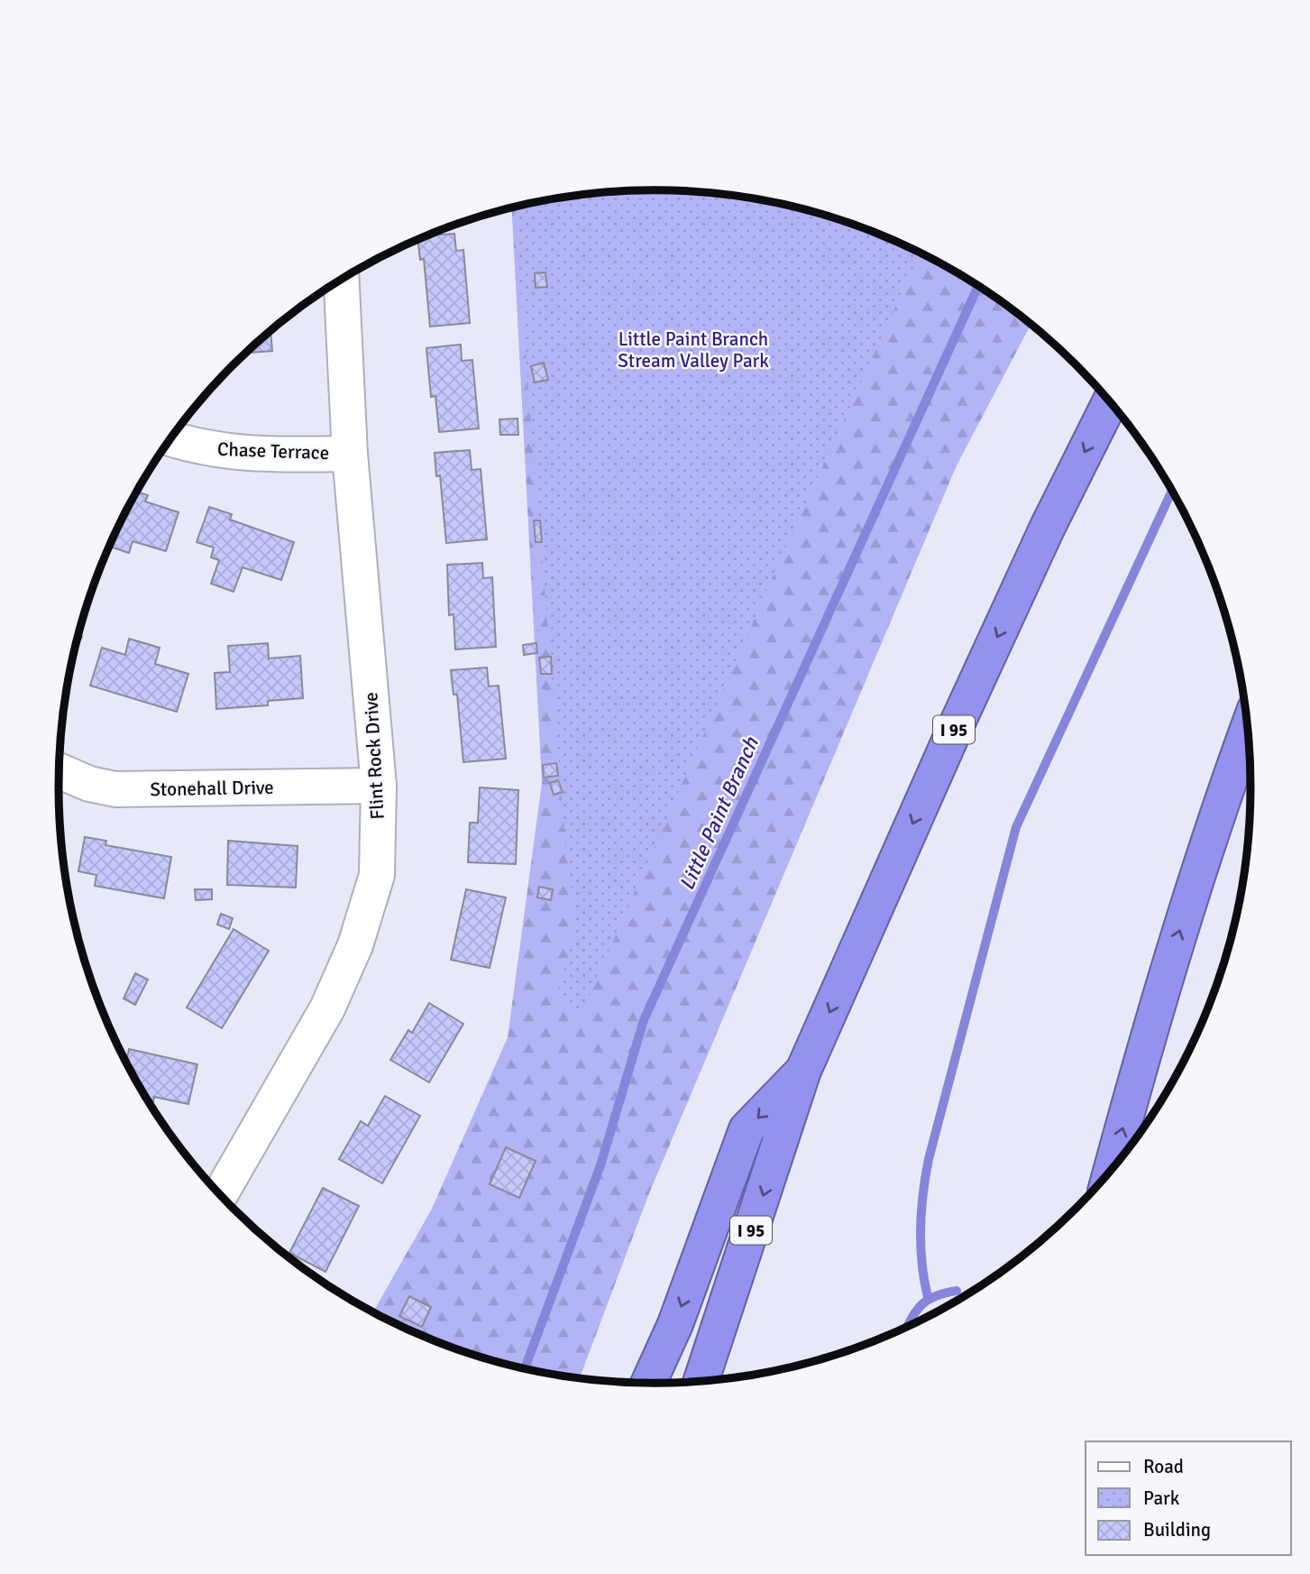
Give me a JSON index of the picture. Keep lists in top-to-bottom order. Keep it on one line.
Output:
{"streets":{"highway":["I 95"],"street":["Chase Terrace","Flint Rock Drive","Stonehall Drive"]},"crossings":[["Chase Terrace","Flint Rock Drive"],["Flint Rock Drive","Stonehall Drive"]],"water":["Little Paint Branch"],"parks":["Little Paint Branch Stream Valley Park"],"legend":["Road","Park","Building"]}
